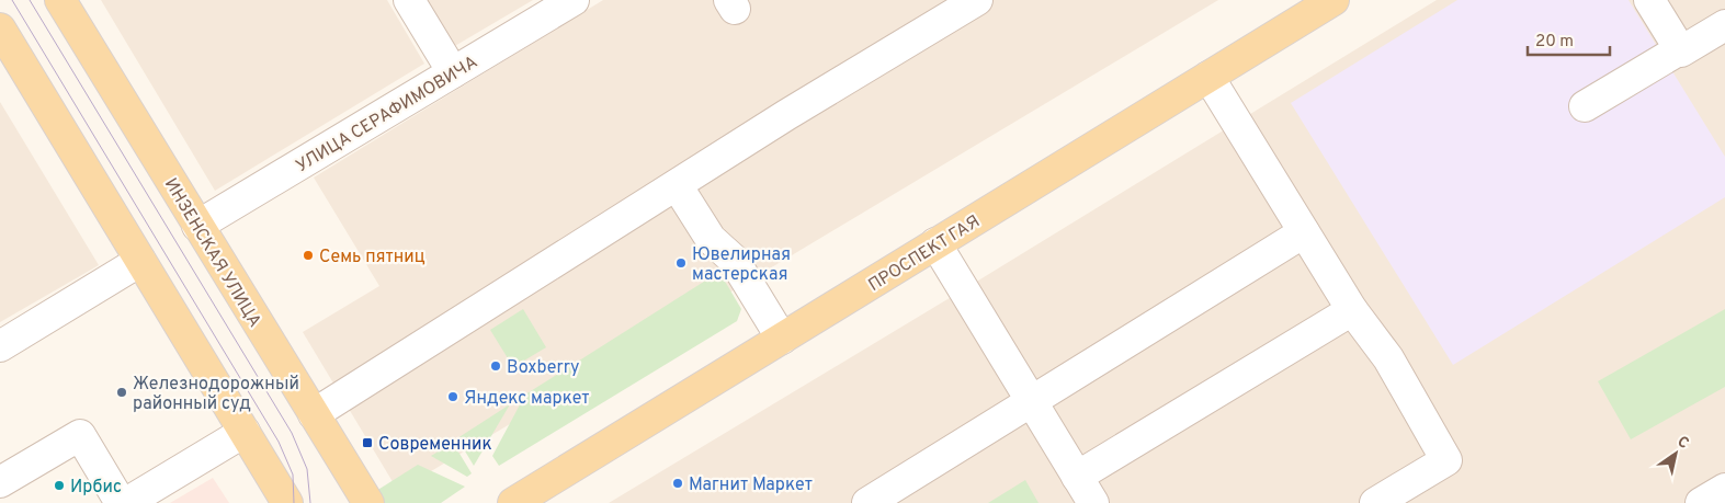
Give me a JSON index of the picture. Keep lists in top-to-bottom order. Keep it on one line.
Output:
{"streets":{"main road":["ИНЗЕНСКАЯ УЛИЦА","ПРОСПЕКТ ГАЯ"],"street":["УЛИЦА СЕРАФИМОВИЧА"]},"crossings":[["УЛИЦА СЕРАФИМОВИЧА","ИНЗЕНСКАЯ УЛИЦА"]],"places":{"other":["Семь пятниц","Ювелирная мастерская","Boxberry","Железнодорожный районный суд","Яндекс маркет","Магнит Маркет","Ирбис"],"transit":["Современник"]},"scale_bar":"20 m","north":"top right"}
